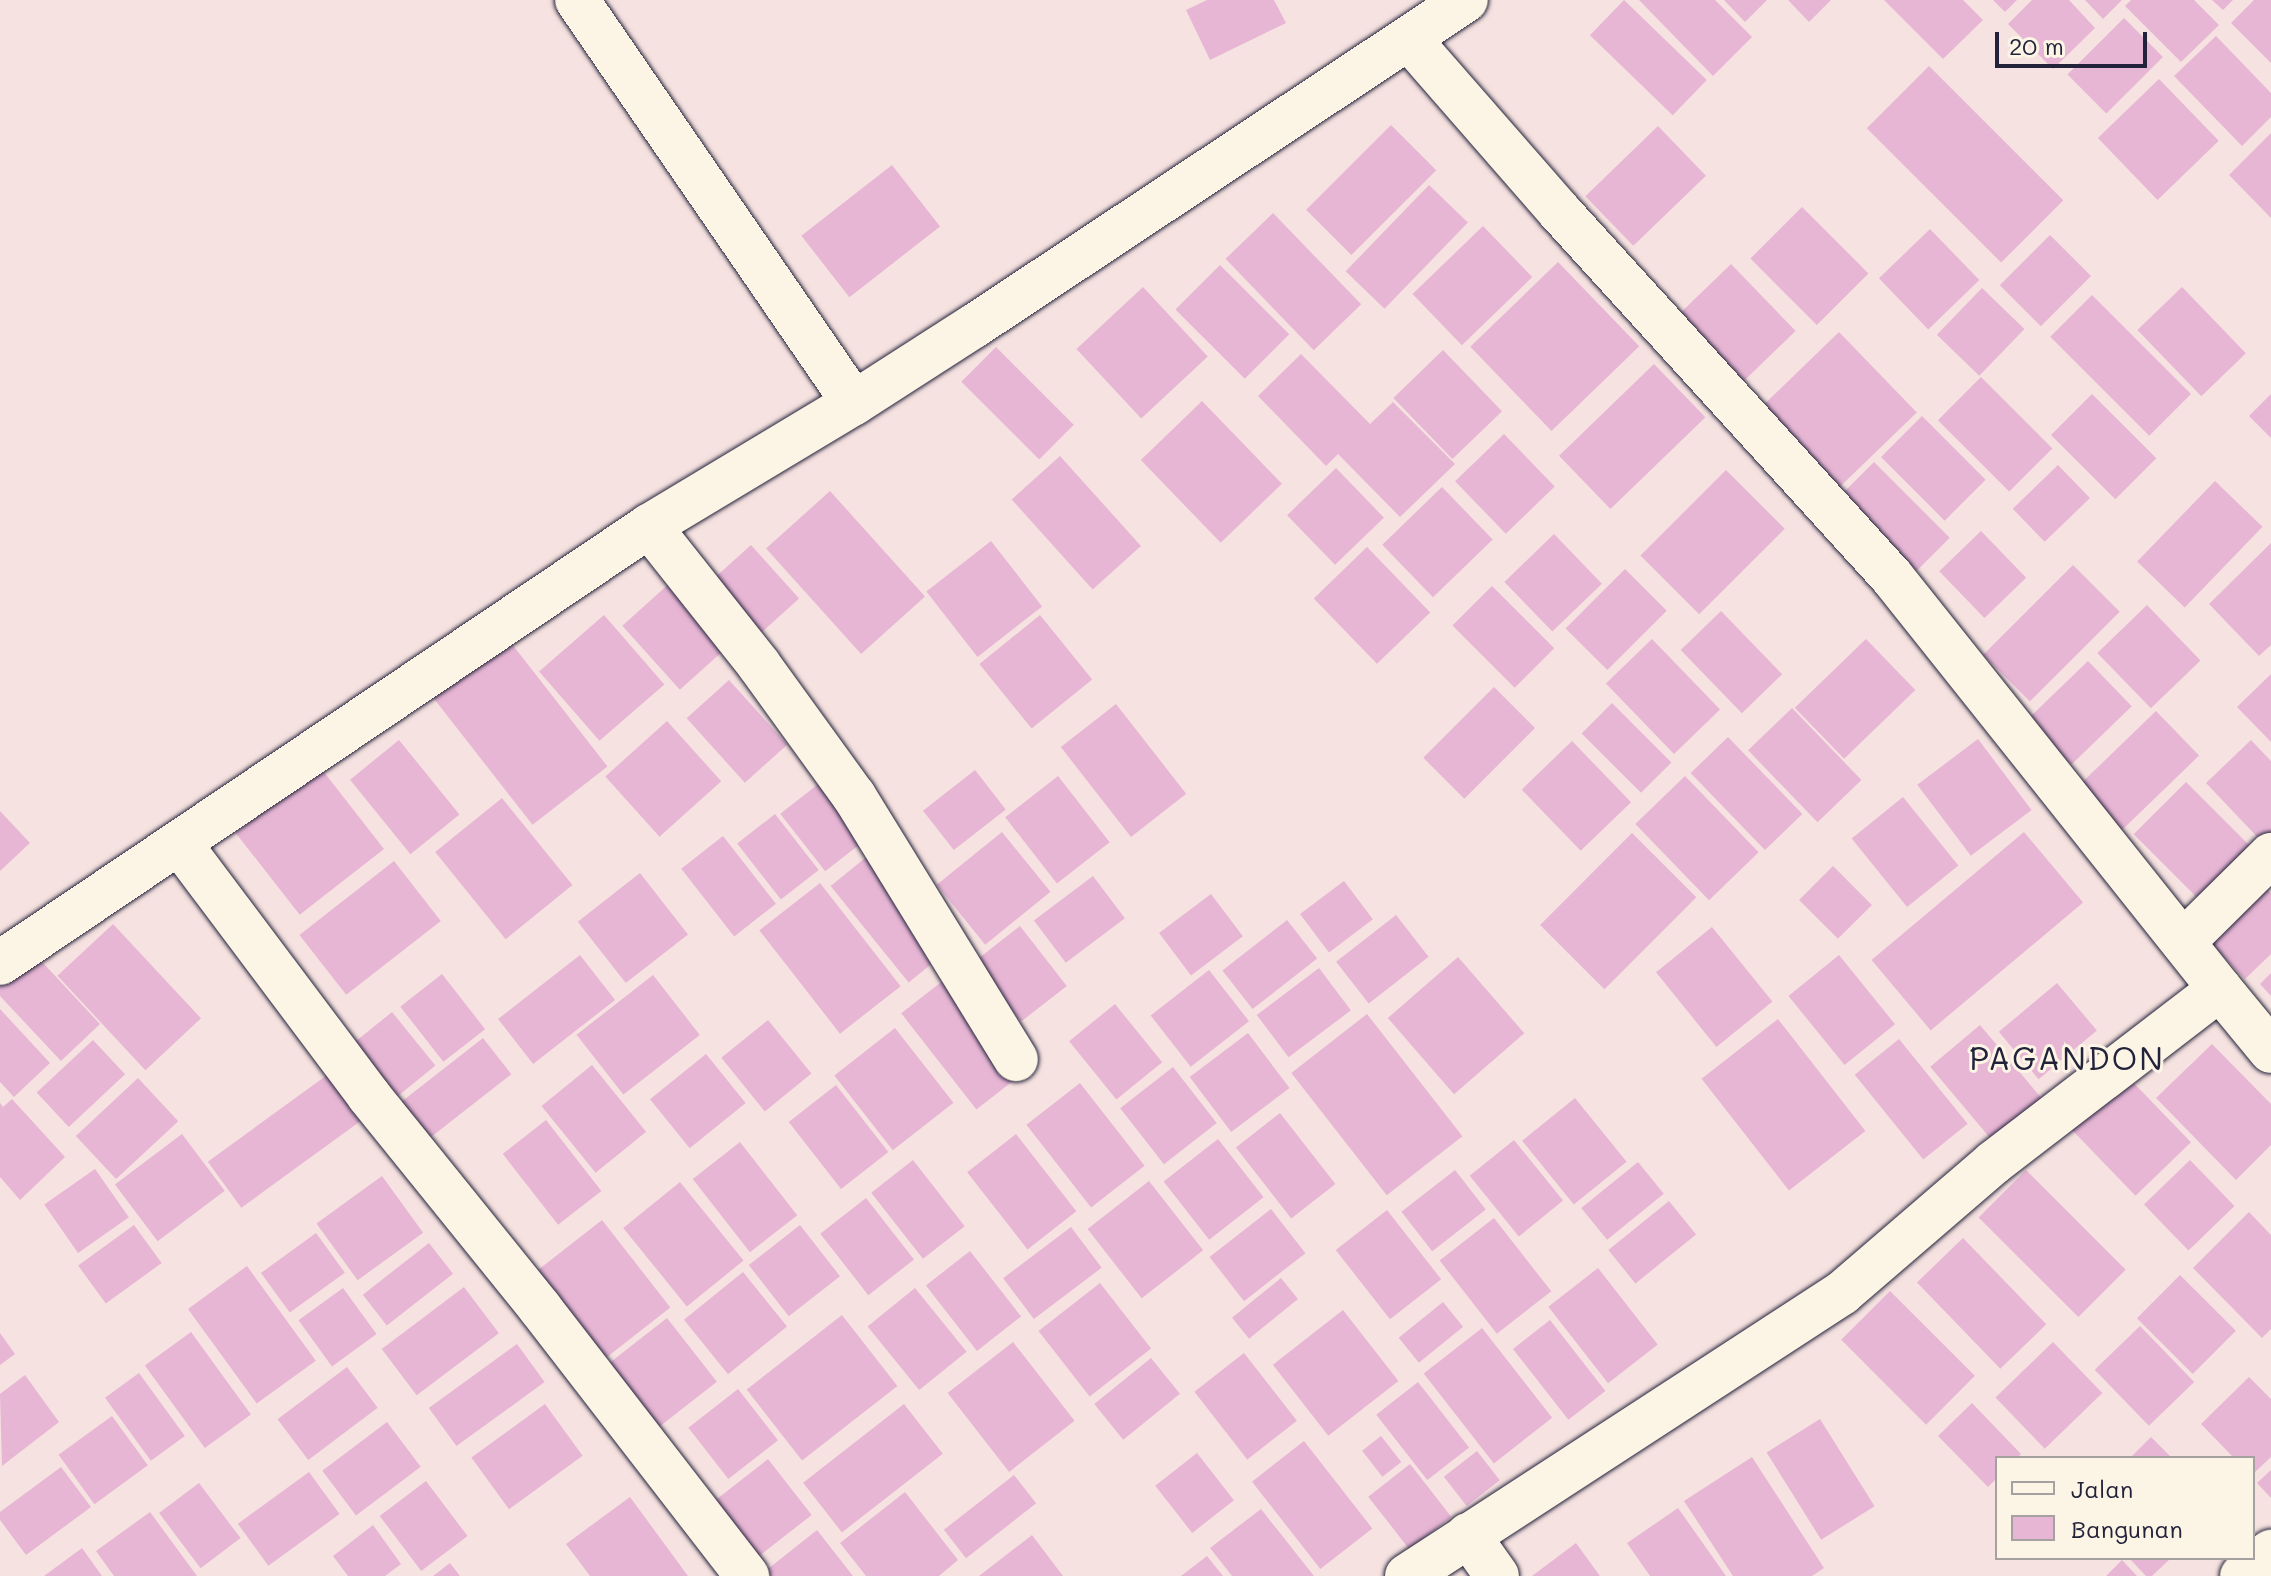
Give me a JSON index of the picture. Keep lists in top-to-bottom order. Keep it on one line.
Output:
{"districts":["PAGANDON"],"legend":["Jalan","Bangunan"],"scale_bar":"20 m"}
